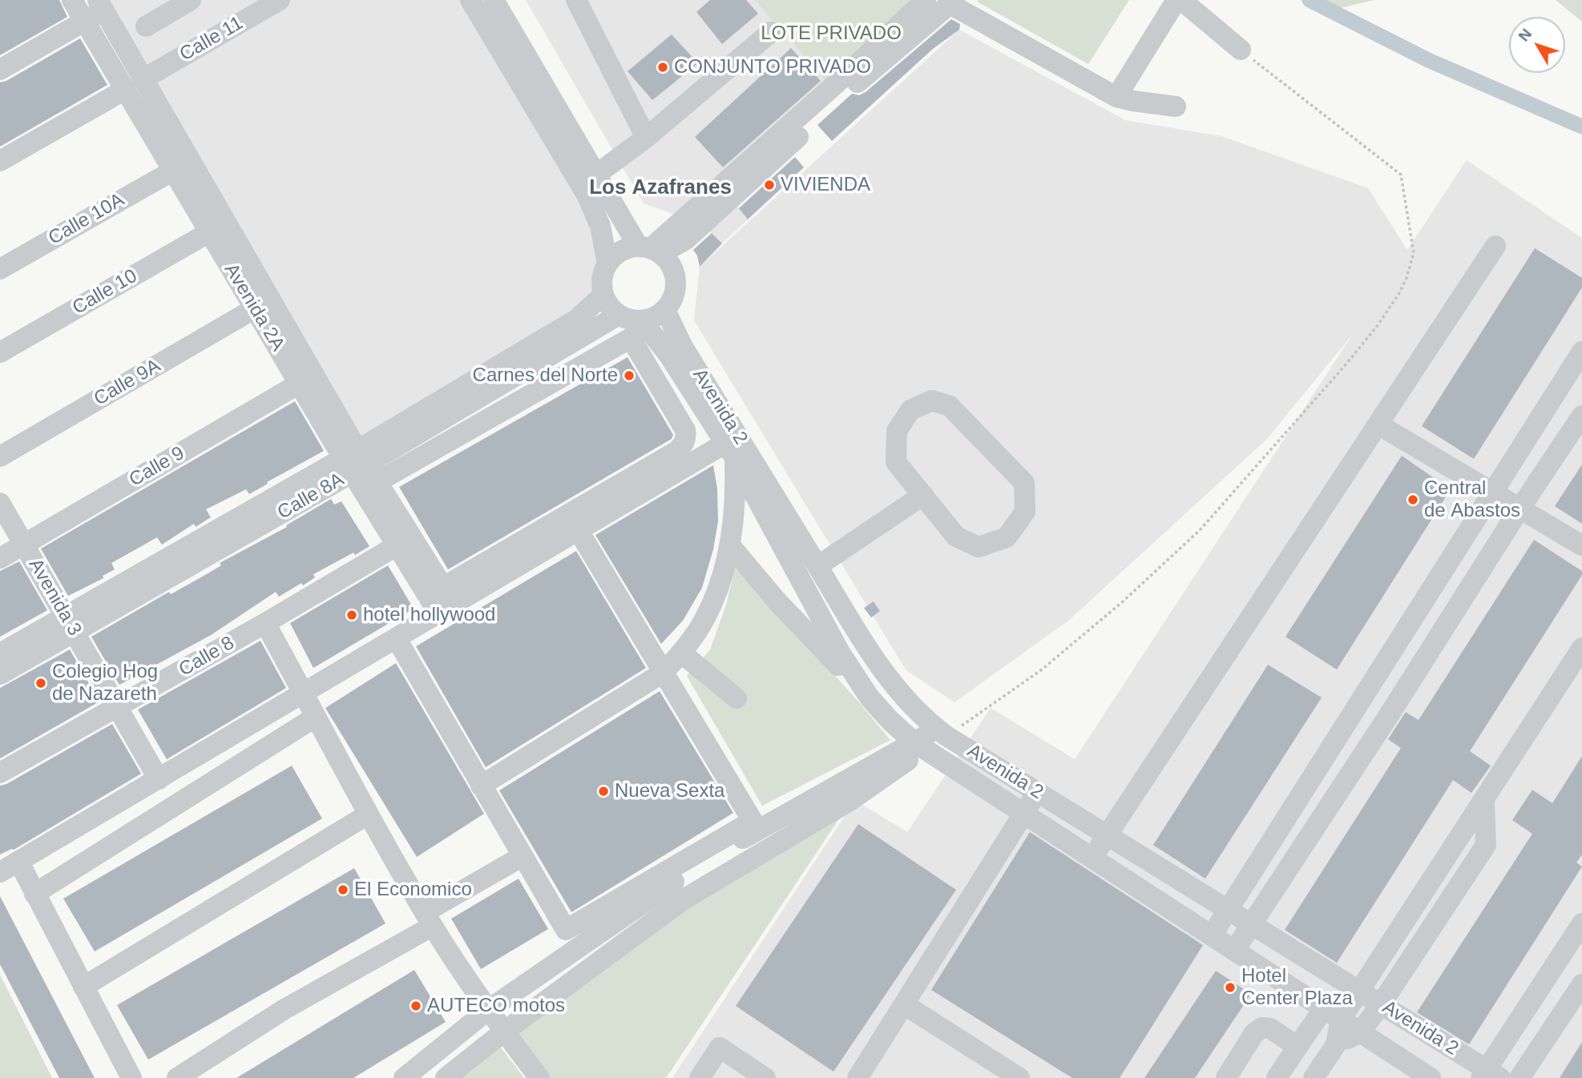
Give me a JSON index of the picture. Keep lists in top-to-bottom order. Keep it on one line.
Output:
{"streets":{"street":["Calle 11","Calle 10A","Calle 10","Avenida 2A","Calle 9A","Avenida 2","Calle 9","Calle 8A","Avenida 3","Calle 8"]},"crossings":[["Calle 11","Avenida 2A"],["Calle 10A","Avenida 2A"],["Calle 10","Avenida 2A"],["Avenida 2A","Calle 9A"],["Avenida 2A","Calle 9"],["Avenida 2A","Calle 8A"],["Avenida 2A","Calle 8"],["Avenida 2","Calle 8A"],["Calle 9","Avenida 3"],["Calle 8A","Avenida 3"],["Avenida 3","Calle 8"]],"districts":["Los Azafranes"],"parks":["LOTE PRIVADO"],"places":["CONJUNTO PRIVADO","VIVIENDA","Carnes del Norte","Central de Abastos","hotel hollywood","Colegio Hog de Nazareth","Nueva Sexta","El Economico","Hotel Center Plaza","AUTECO motos"],"north":"top left"}
